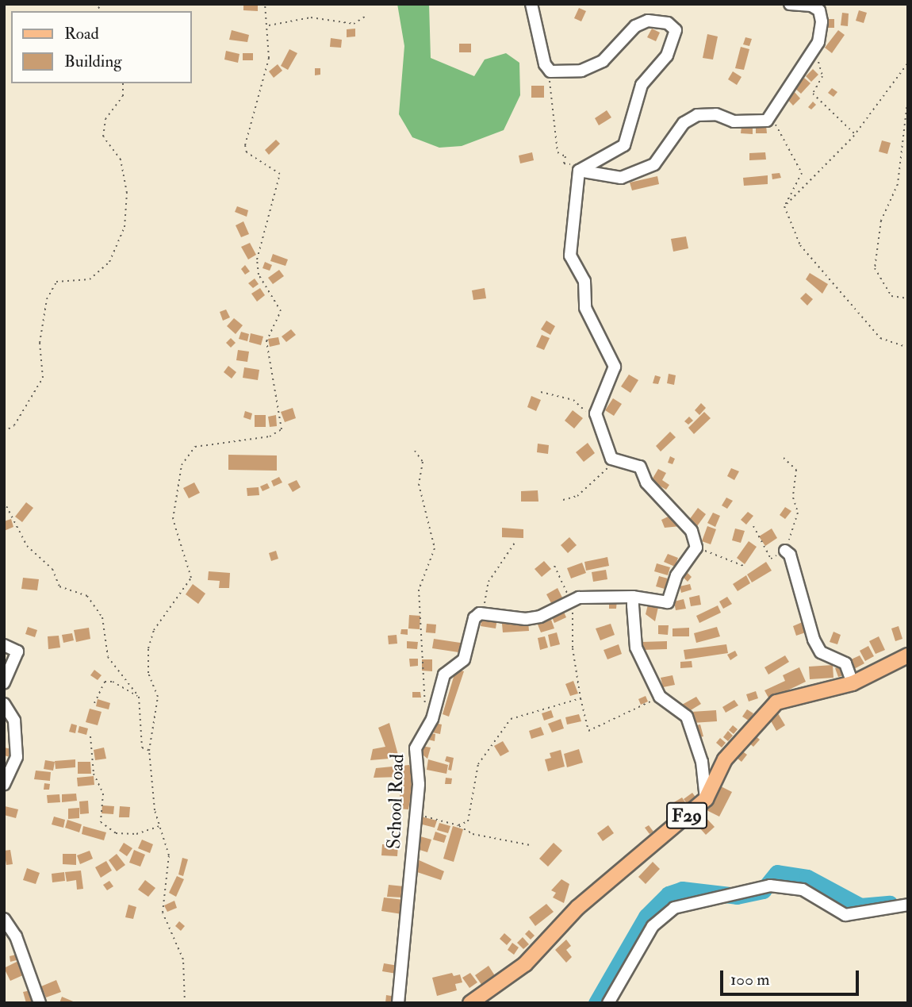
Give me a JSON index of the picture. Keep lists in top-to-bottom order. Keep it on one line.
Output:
{"streets":{"main road":["F29"],"street":["School Road"]},"legend":["Road","Building"],"scale_bar":"100 m"}
